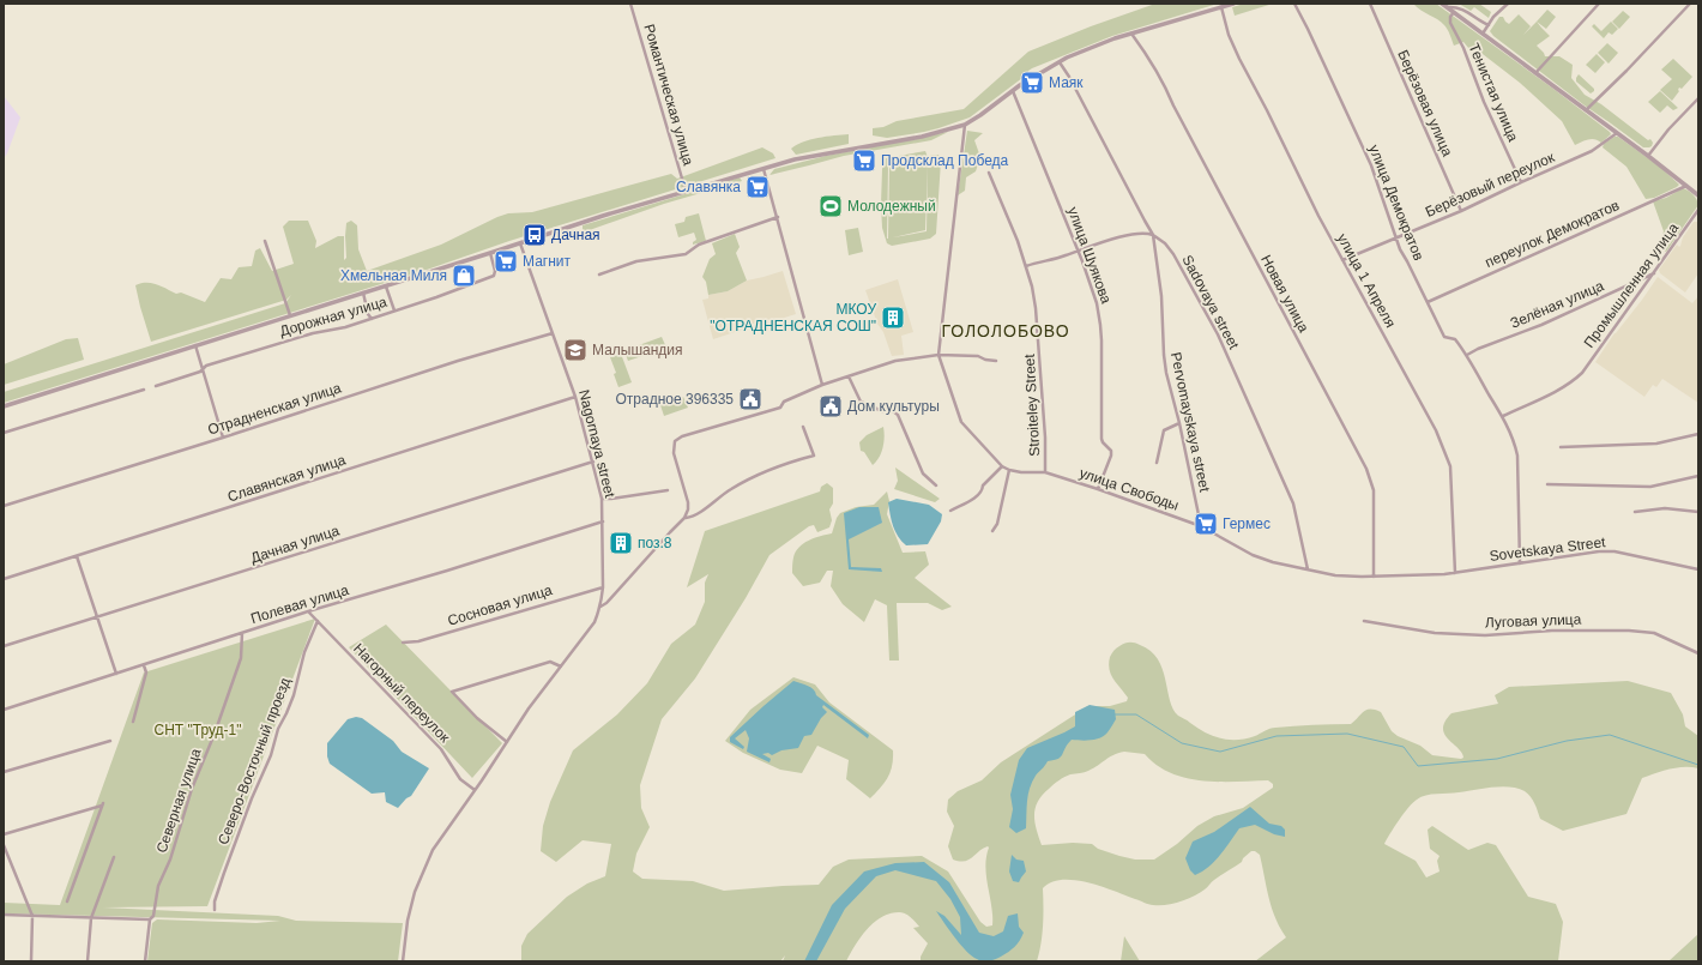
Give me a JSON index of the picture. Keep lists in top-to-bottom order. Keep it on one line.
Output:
{"streets":{"street":["Тенистая улица","Романтическая улица","Берёзовая улица","Берёзовый переулок","улица Демократов","переулок Демократов","улица Шуякова","улица 1 Апреля","Промышленная улица","Новая улица","Sadovaya street","Зелёная улица","Дорожная улица","Stroiteley Street","Отрадненская улица","Pervomayskaya street","Nagornaya street","Славянская улица","улица Свободы","Дачная улица","Sovetskaya Street","Полевая улица","Сосновая улица","Луговая улица","Нагорный переулок","Северо-Восточный проезд","Северная улица"]},"crossings":[["Тенистая улица","Берёзовый переулок"],["Берёзовая улица","Берёзовый переулок"],["Берёзовый переулок","улица Демократов"],["Берёзовый переулок","улица 1 Апреля"],["улица Демократов","переулок Демократов"],["улица Демократов","Промышленная улица"],["улица Демократов","Зелёная улица"],["улица Демократов","Sovetskaya Street"],["улица Шуякова","улица Свободы"],["улица 1 Апреля","улица Свободы"],["улица 1 Апреля","Sovetskaya Street"],["Промышленная улица","Зелёная улица"],["Новая улица","улица Свободы"],["Sadovaya street","Pervomayskaya street"],["Sadovaya street","улица Свободы"],["Stroiteley Street","улица Свободы"],["Отрадненская улица","Nagornaya street"],["Pervomayskaya street","улица Свободы"],["Nagornaya street","Славянская улица"],["Nagornaya street","Дачная улица"],["Nagornaya street","Полевая улица"],["Nagornaya street","Сосновая улица"],["Nagornaya street","Нагорный переулок"],["улица Свободы","Sovetskaya Street"],["Полевая улица","Нагорный переулок"],["Полевая улица","Северная улица"],["Нагорный переулок","Северо-Восточный проезд"]],"districts":["ГОЛОЛОБОВО"],"parks":["СНТ \"Труд-1\""],"places":{"supermarket":["Маяк","Продсклад Победа","Славянка","Магнит","Гермес"],"sports":["Молодежный"],"bus stop":["Дачная"],"shop":["Хмельная Миля"],"building":["МКОУ \"ОТРАДНЕНСКАЯ СОШ\"","поз.8"],"school or university":["Малышандия"],"public building":["Отрадное 396335","Дом культуры"]}}
